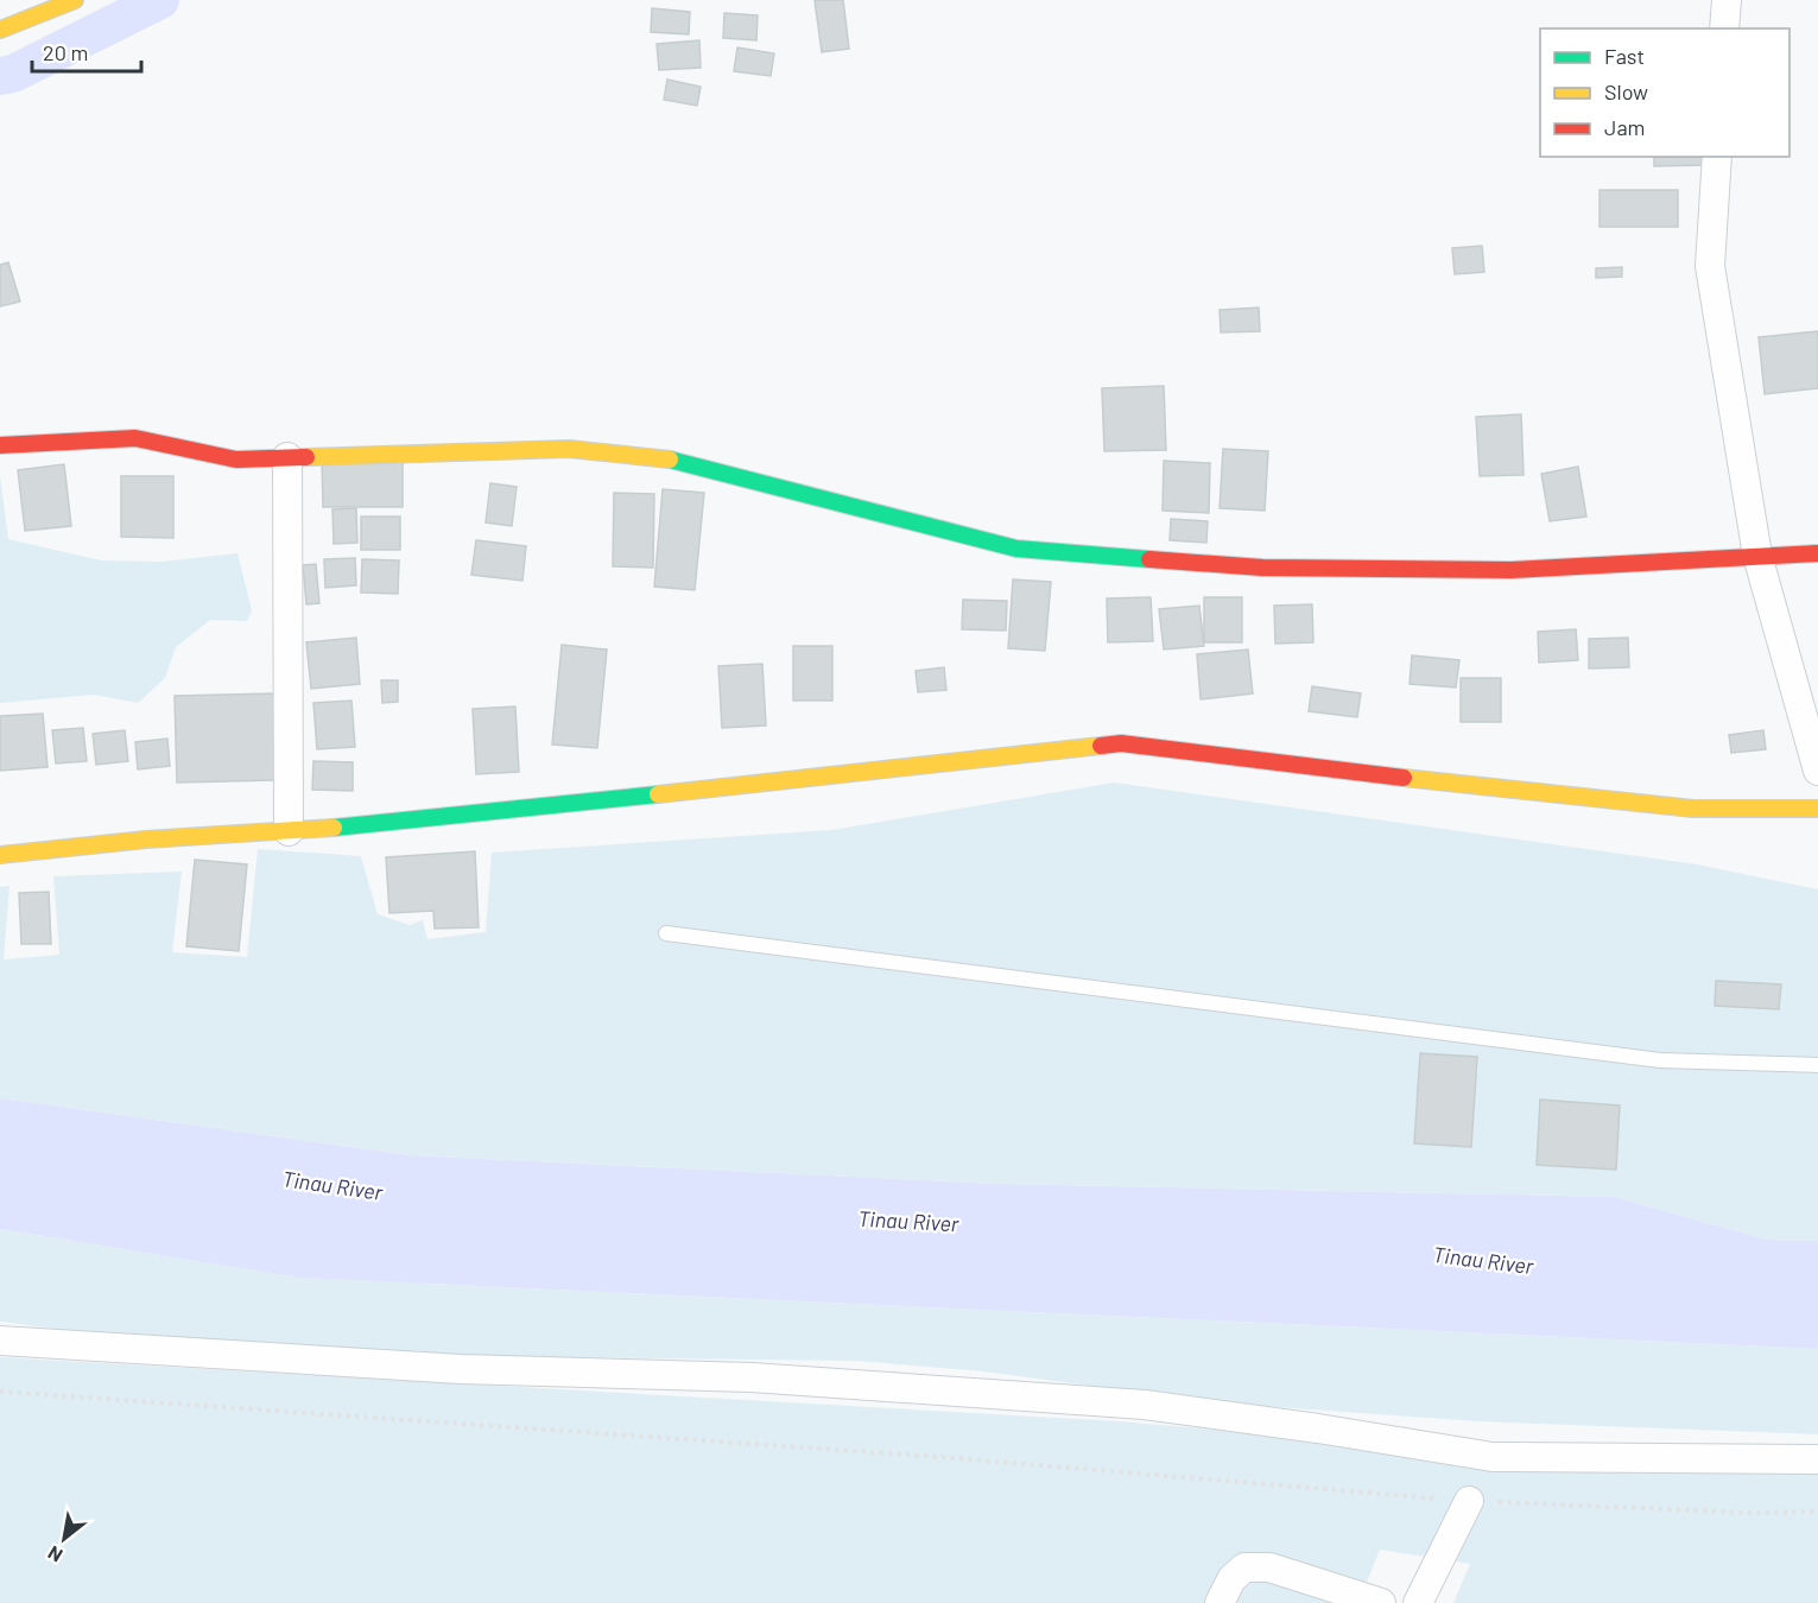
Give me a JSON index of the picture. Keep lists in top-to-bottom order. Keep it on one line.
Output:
{"water":["Tinau River"],"legend":["Fast","Slow","Jam"],"scale_bar":"20 m","north":"bottom left"}
